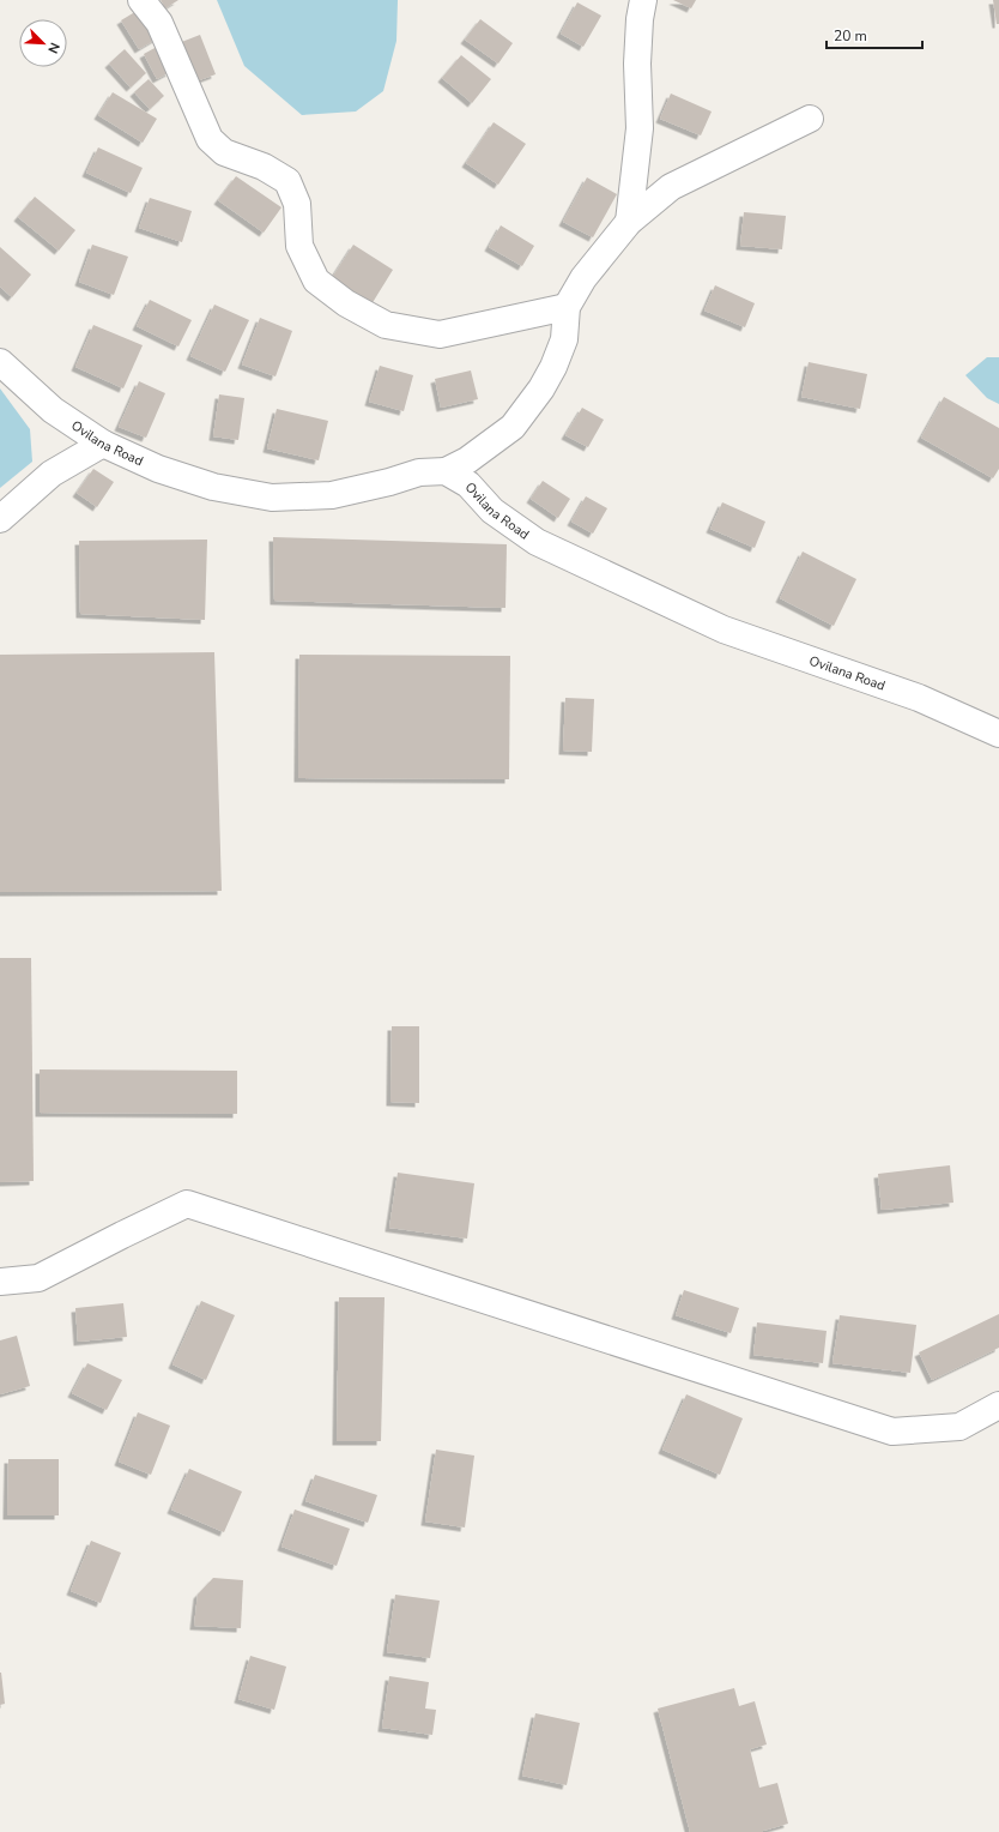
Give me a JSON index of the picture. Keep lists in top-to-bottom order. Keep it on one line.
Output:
{"streets":{"street":["Ovilana Road"]},"scale_bar":"20 m","north":"bottom right"}
